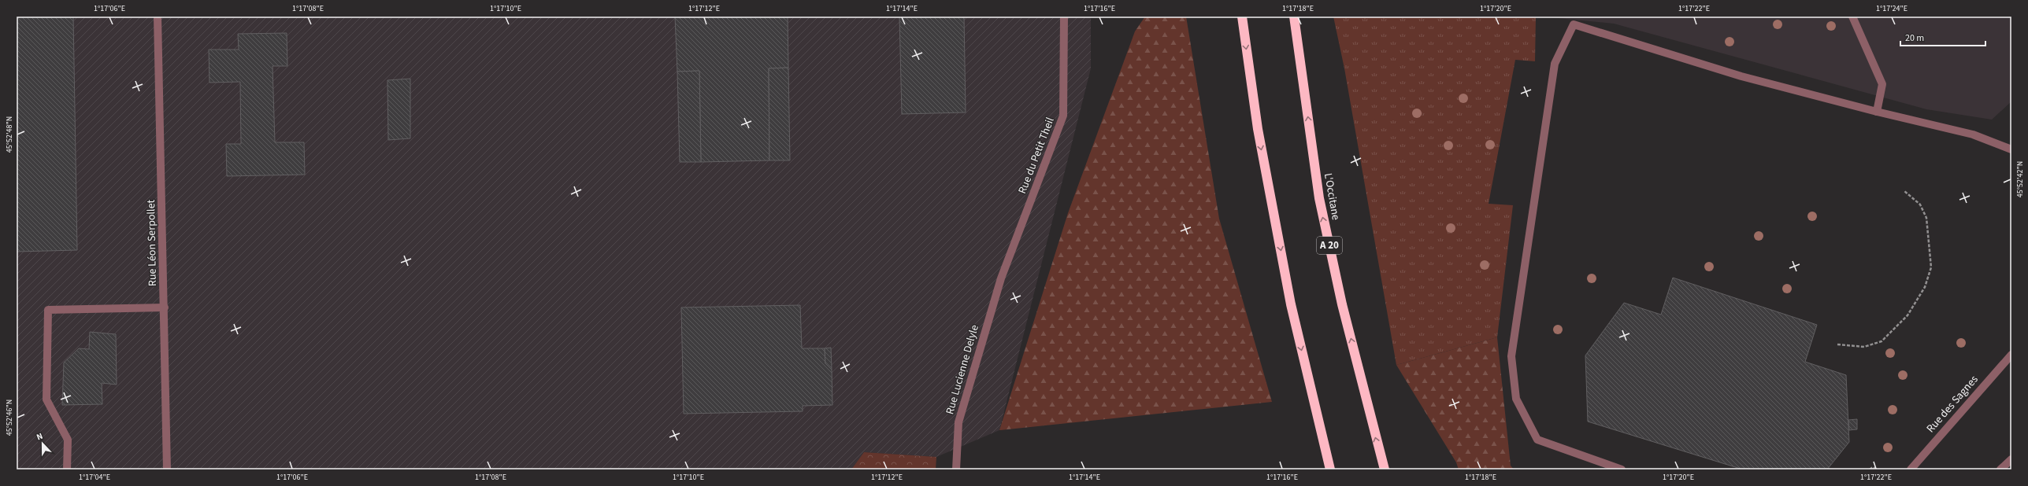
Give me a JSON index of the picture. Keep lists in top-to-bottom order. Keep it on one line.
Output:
{"streets":{"highway":["L'Occitane","A 20"],"street":["Rue du Petit Theil","Rue Léon Serpollet","Rue Lucienne Delyle","Rue des Sagnes"]},"crossings":[["Rue du Petit Theil","Rue Lucienne Delyle"]],"scale_bar":"20 m","north":"top","coordinates":["1°17'06\"E","1°17'08\"E","1°17'10\"E","1°17'12\"E","1°17'14\"E","1°17'16\"E","1°17'18\"E","1°17'20\"E","1°17'22\"E","1°17'24\"E","45°52'48\"N","45°52'42\"N","45°52'46\"N","1°17'04\"E"]}
